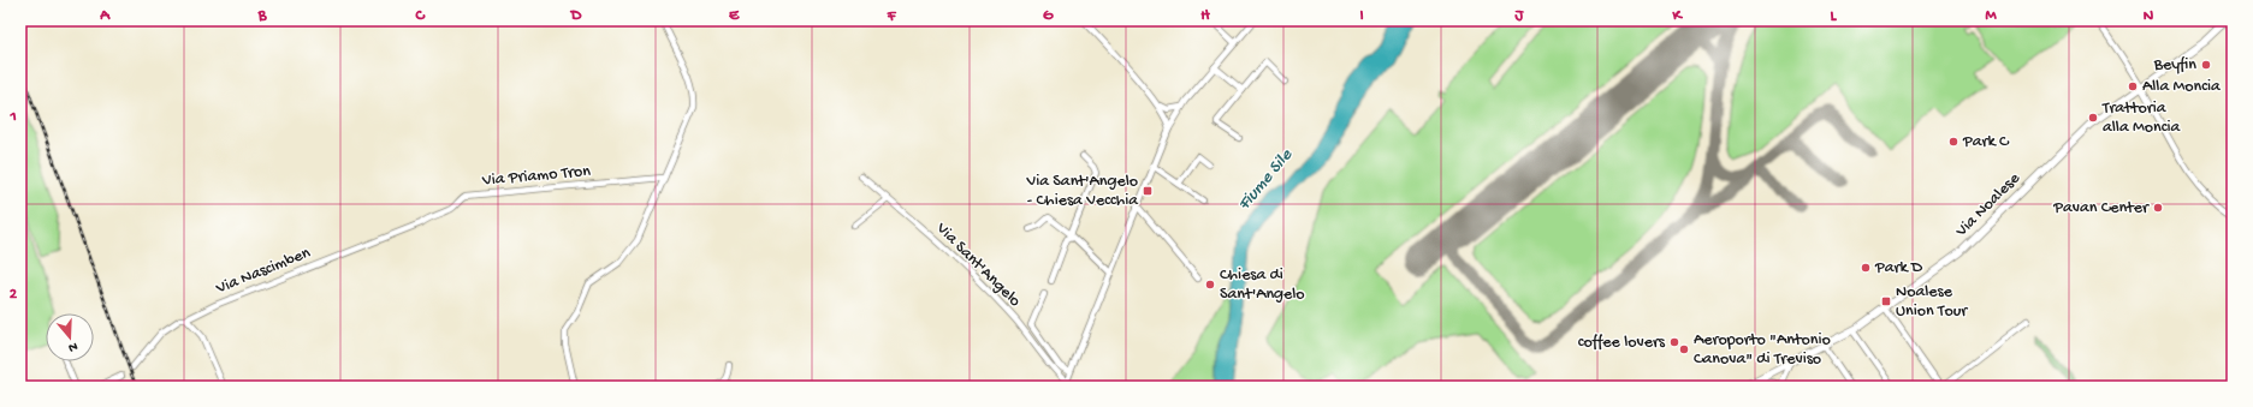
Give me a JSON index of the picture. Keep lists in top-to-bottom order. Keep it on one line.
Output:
{"streets":{"main road":["Via Noalese"],"street":["Via Priamo Tron","Via Sant'Angelo","Via Nascimben"]},"crossings":[["Via Priamo Tron","Via Nascimben"]],"water":["Fiume Sile"],"places":{"other":["Beyfin","Alla Moncia","Trattoria alla Moncia","Park C","Pavan Center","Park D","Chiesa di Sant'Angelo","coffee lovers","Aeroporto \"Antonio Canova\" di Treviso"],"transit":["Via Sant'Angelo - Chiesa Vecchia","Noalese Union Tour"]},"north":"bottom","grid":{"columns":["A","B","C","D","E","F","G","H","I","J","K","L","M","N"],"rows":["1","2"]}}
